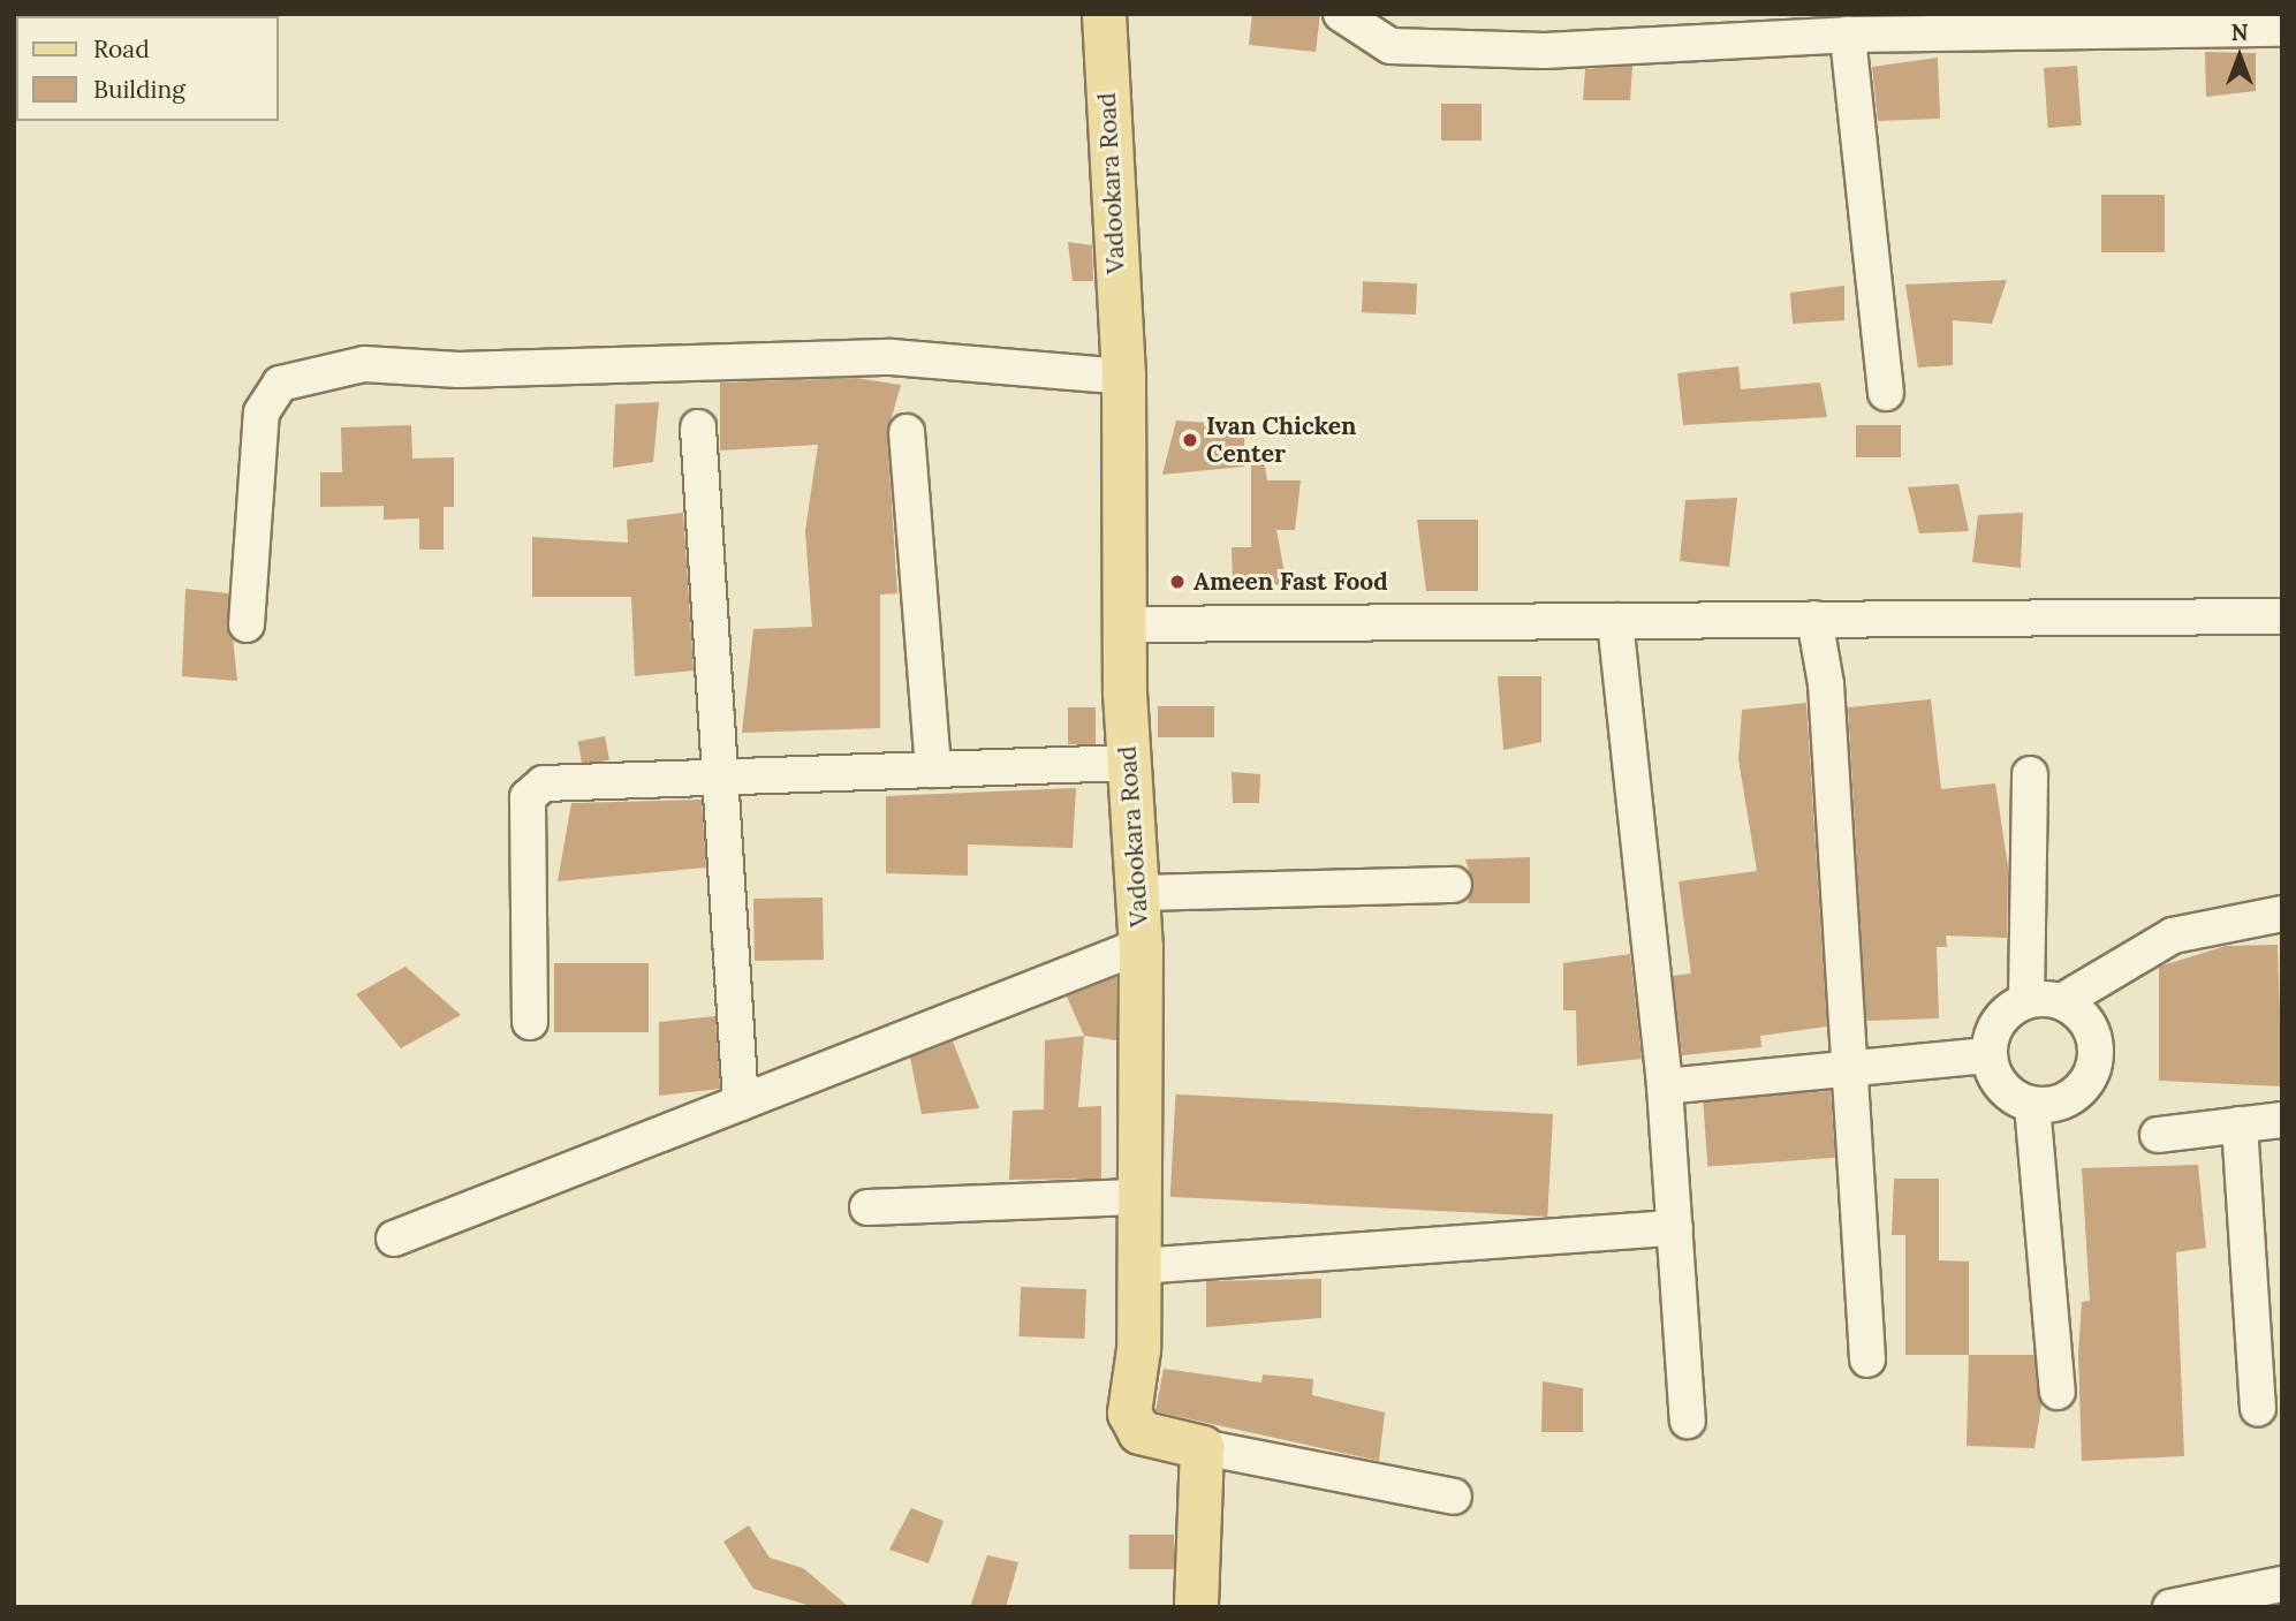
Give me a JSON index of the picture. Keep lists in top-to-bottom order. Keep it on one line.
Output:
{"streets":{"main road":["Vadookara Road"]},"places":["Ivan Chicken Center","Ameen Fast Food"],"legend":["Road","Building"],"north":"top"}
